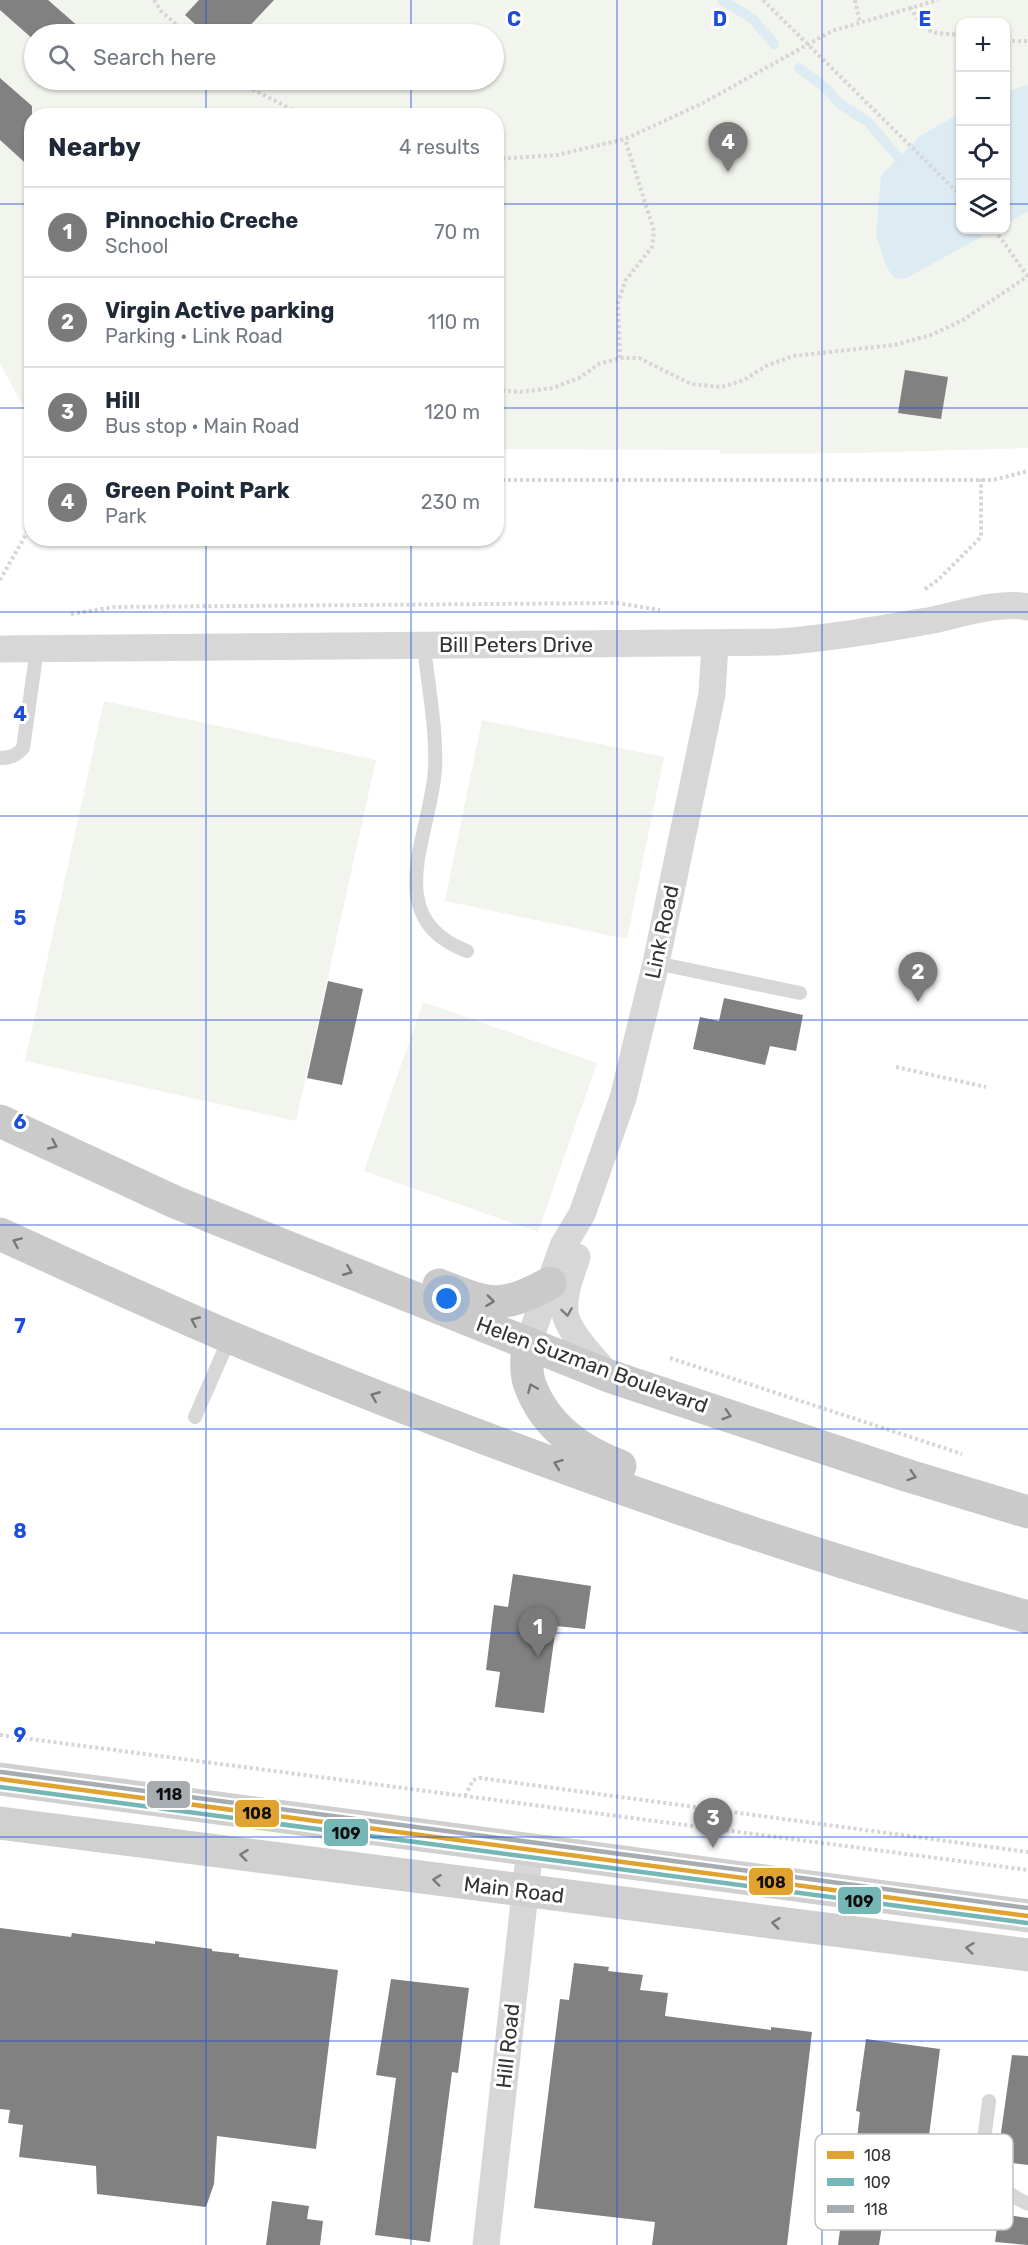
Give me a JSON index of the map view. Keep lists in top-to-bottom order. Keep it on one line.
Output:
{"streets":{"main road":["Helen Suzman Boulevard","Main Road"],"street":["Bill Peters Drive","Link Road","Hill Road"]},"crossings":[["Bill Peters Drive","Link Road"],["Link Road","Helen Suzman Boulevard"],["Main Road","Hill Road"]],"lines":["transit line 118","transit line 108","transit line 109"],"legend":["108","109","118"],"page":{"map_buttons":["+","−"],"search":"Search here","heading":["Nearby","4 results"],"pins":["4","2","1","3"],"list":[{"mark":"1","name":"Pinnochio Creche","note":"School","value":"70 m"},{"mark":"2","name":"Virgin Active parking","note":"Parking · Link Road","value":"110 m"},{"mark":"3","name":"Hill","note":"Bus stop · Main Road","value":"120 m"},{"mark":"4","name":"Green Point Park","note":"Park","value":"230 m"}]},"grid":{"columns":["C","D","E"],"rows":["4","5","6","7","8","9"]}}
